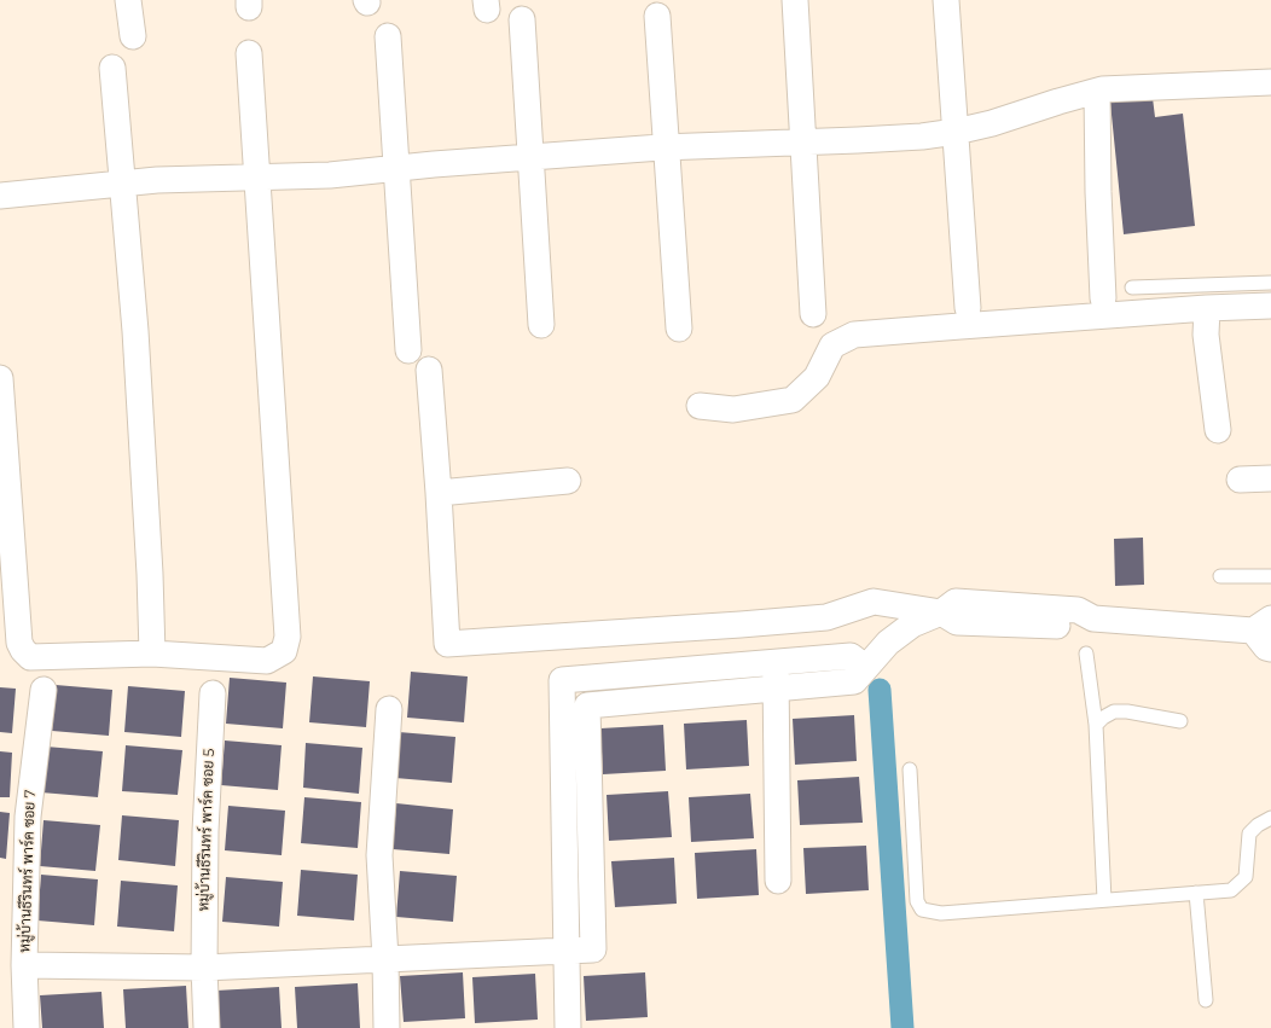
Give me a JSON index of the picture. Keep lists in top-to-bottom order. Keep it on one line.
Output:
{"streets":{"street":["หมู่บ้านธีรินทร์ พาร์ค ซอย 5","หมู่บ้านธีรินทร์ พาร์ค ซอย 7"]}}
